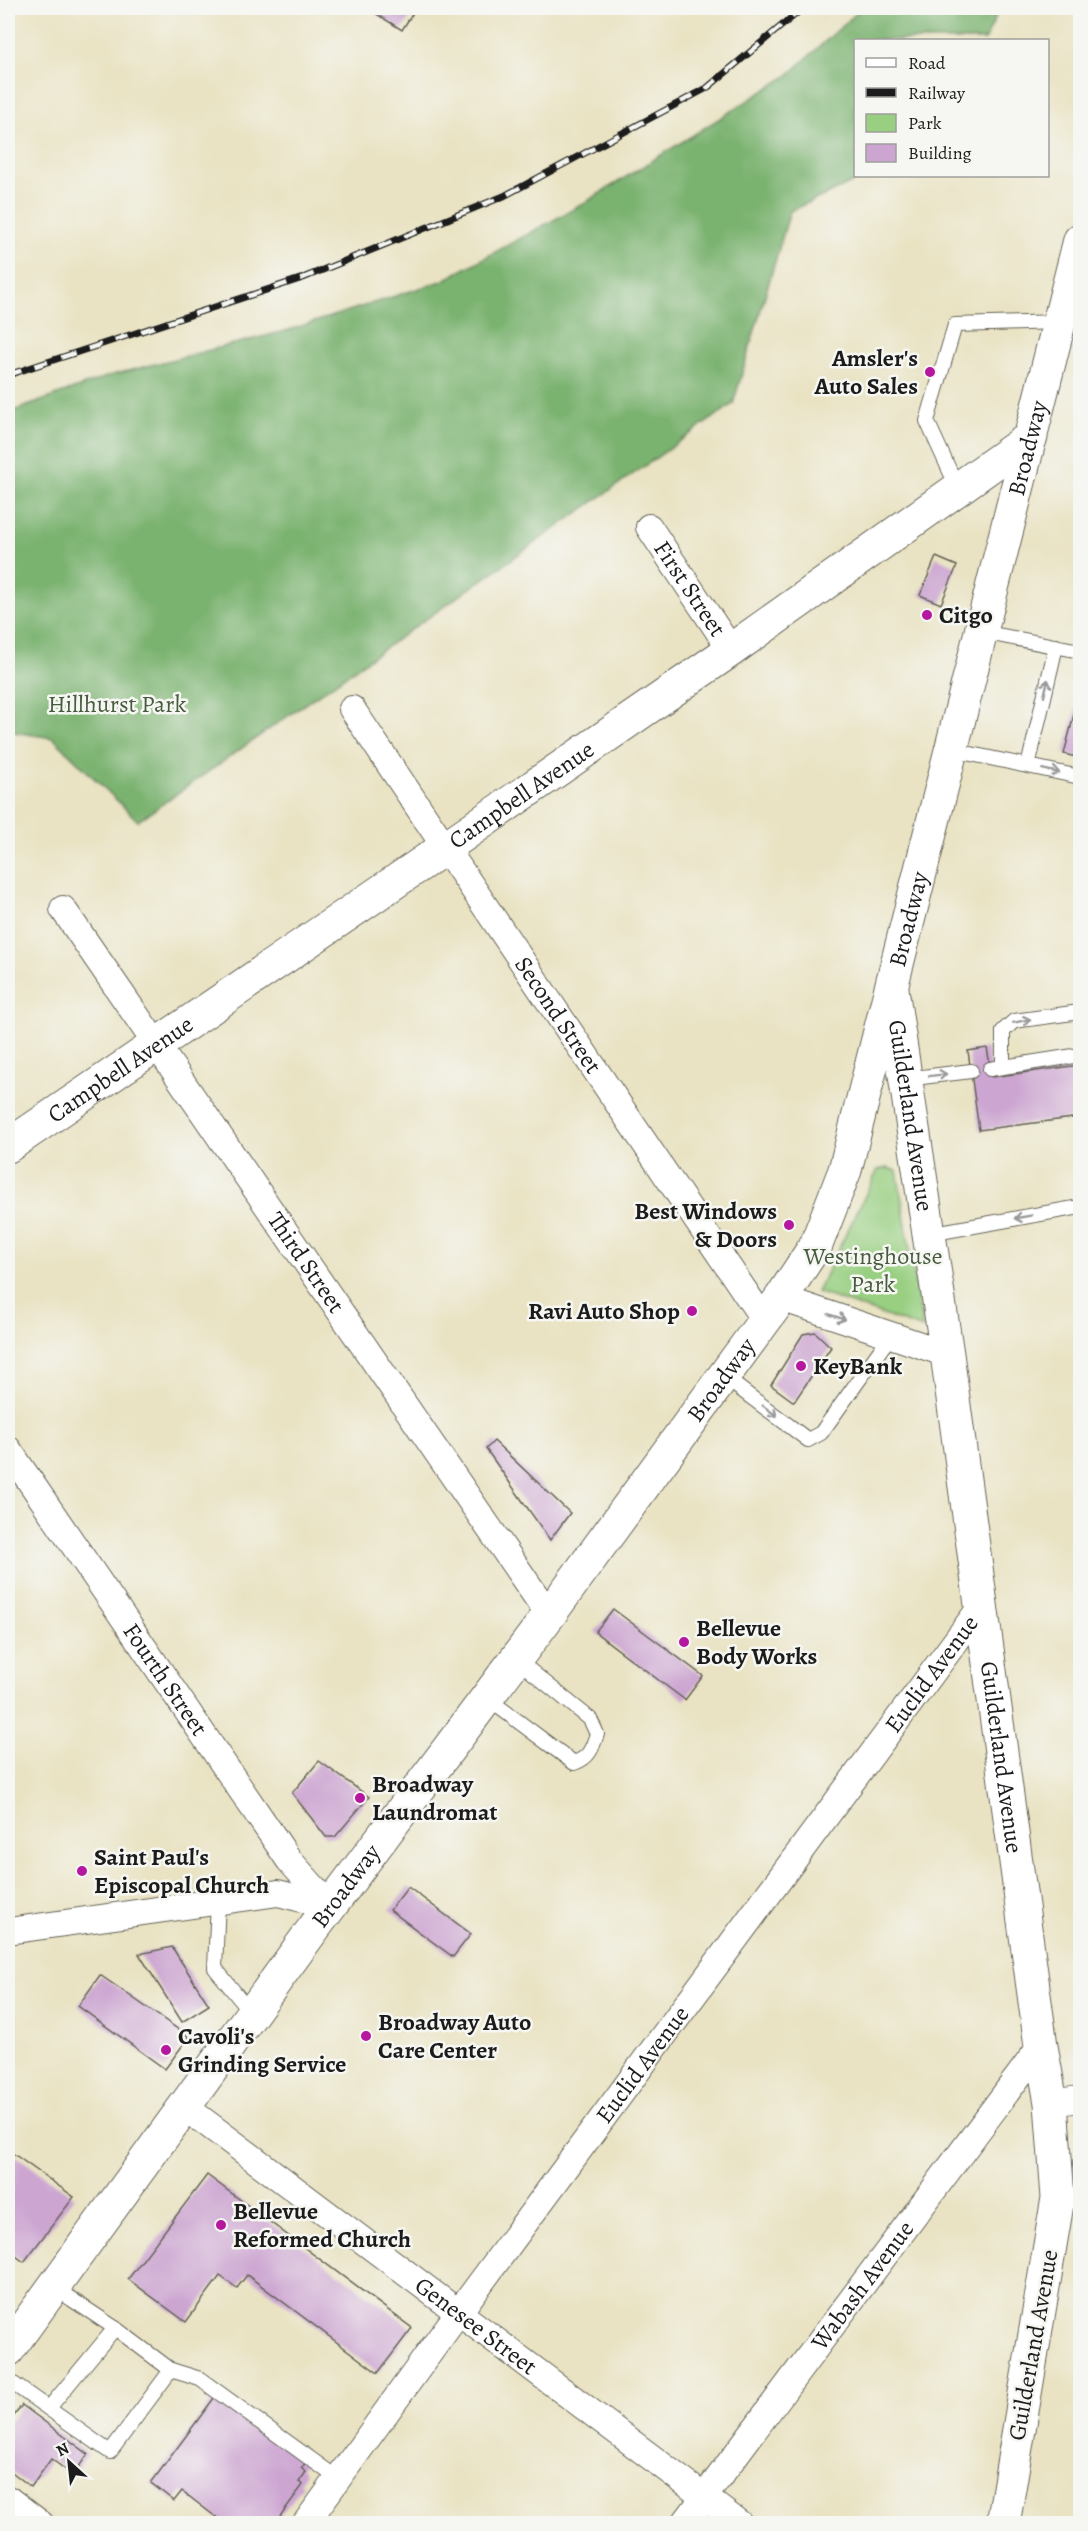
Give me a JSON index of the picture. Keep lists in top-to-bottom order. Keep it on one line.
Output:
{"streets":{"street":["Broadway","First Street","Campbell Avenue","Second Street","Guilderland Avenue","Third Street","Euclid Avenue","Fourth Street","Wabash Avenue","Genesee Street"]},"crossings":[["Broadway","Campbell Avenue"],["Broadway","Second Street"],["Broadway","Guilderland Avenue"],["Broadway","Third Street"],["Broadway","Fourth Street"],["Broadway","Genesee Street"],["First Street","Campbell Avenue"],["Campbell Avenue","Second Street"],["Campbell Avenue","Third Street"],["Guilderland Avenue","Euclid Avenue"],["Guilderland Avenue","Wabash Avenue"],["Euclid Avenue","Genesee Street"],["Wabash Avenue","Genesee Street"]],"parks":["Hillhurst Park","Westinghouse Park"],"places":["Amsler's Auto Sales","Citgo","Best Windows & Doors","Ravi Auto Shop","KeyBank","Bellevue Body Works","Broadway Laundromat","Saint Paul's Episcopal Church","Broadway Auto Care Center","Cavoli's Grinding Service","Bellevue Reformed Church"],"legend":["Road","Railway","Park","Building"],"north":"top left"}
